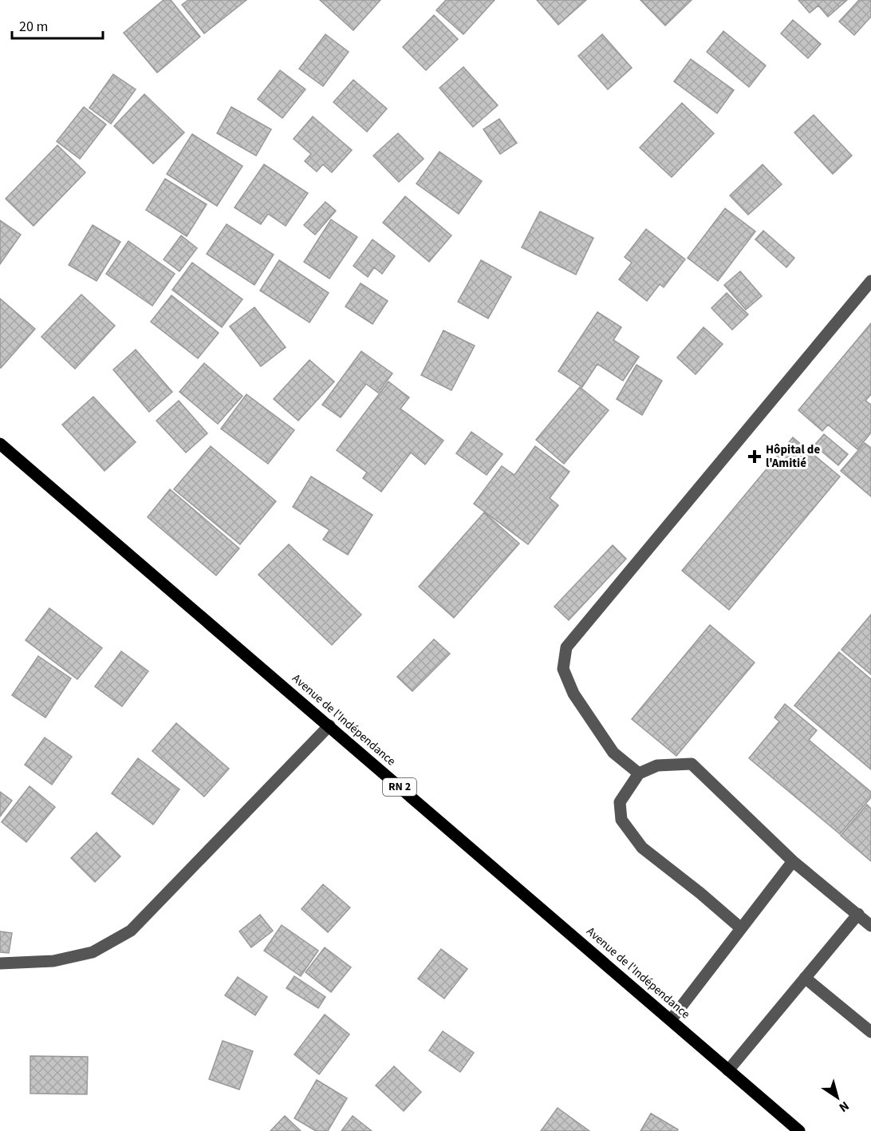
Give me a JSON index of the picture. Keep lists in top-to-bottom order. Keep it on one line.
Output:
{"streets":{"main road":["Avenue de l'Indépendance","RN 2"]},"places":{"health":["Hôpital de l'Amitié"]},"scale_bar":"20 m","north":"bottom right"}
